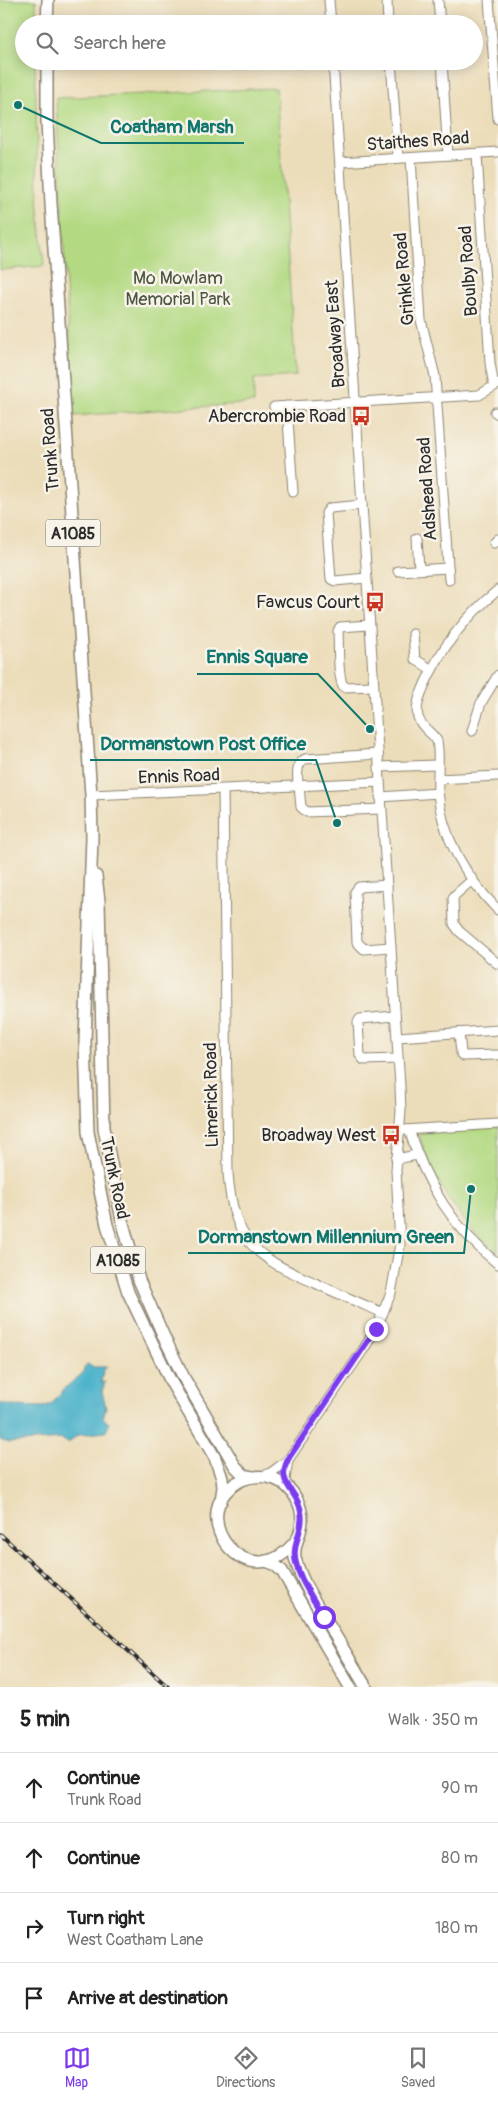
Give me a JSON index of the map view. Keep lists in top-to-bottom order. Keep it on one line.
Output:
{"streets":{"main road":["Trunk Road","A1085"],"street":["Staithes Road","Boulby Road","Grinkle Road","Broadway East","Adshead Road","Ennis Road","Limerick Road"]},"crossings":[["Staithes Road","Boulby Road"],["Staithes Road","Grinkle Road"],["Staithes Road","Broadway East"],["Grinkle Road","Adshead Road"],["Trunk Road","A1085"],["Trunk Road","Ennis Road"],["Ennis Road","Limerick Road"]],"parks":["Mo Mowlam Memorial Park"],"places":{"other":["Coatham Marsh","Ennis Square","Dormanstown Post Office","Dormanstown Millennium Green"],"bus stop":["Abercrombie Road","Fawcus Court","Broadway West"]},"page":{"search":"Search here","heading":["5 min","Walk · 350 m"],"list":[["Continue","Trunk Road","90 m"],["Continue","80 m"],["Turn right","West Coatham Lane","180 m"],"Arrive at destination"],"nav":["Map","Directions","Saved"]}}
